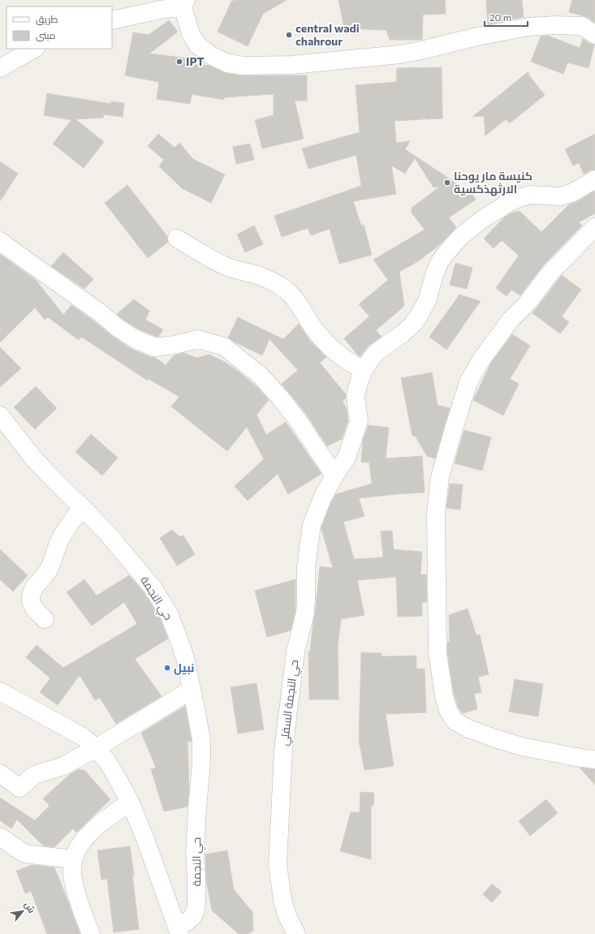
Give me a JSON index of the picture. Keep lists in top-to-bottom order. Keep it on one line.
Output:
{"streets":{"street":["حي النجمة","حي النجمة السفلي"]},"places":["central wadi chahrour","IPT","كنيسة مار يوحنا الارثهذكسية","نبيل"],"legend":["طريق","مبنى"],"scale_bar":"20 m","north":"top right"}
